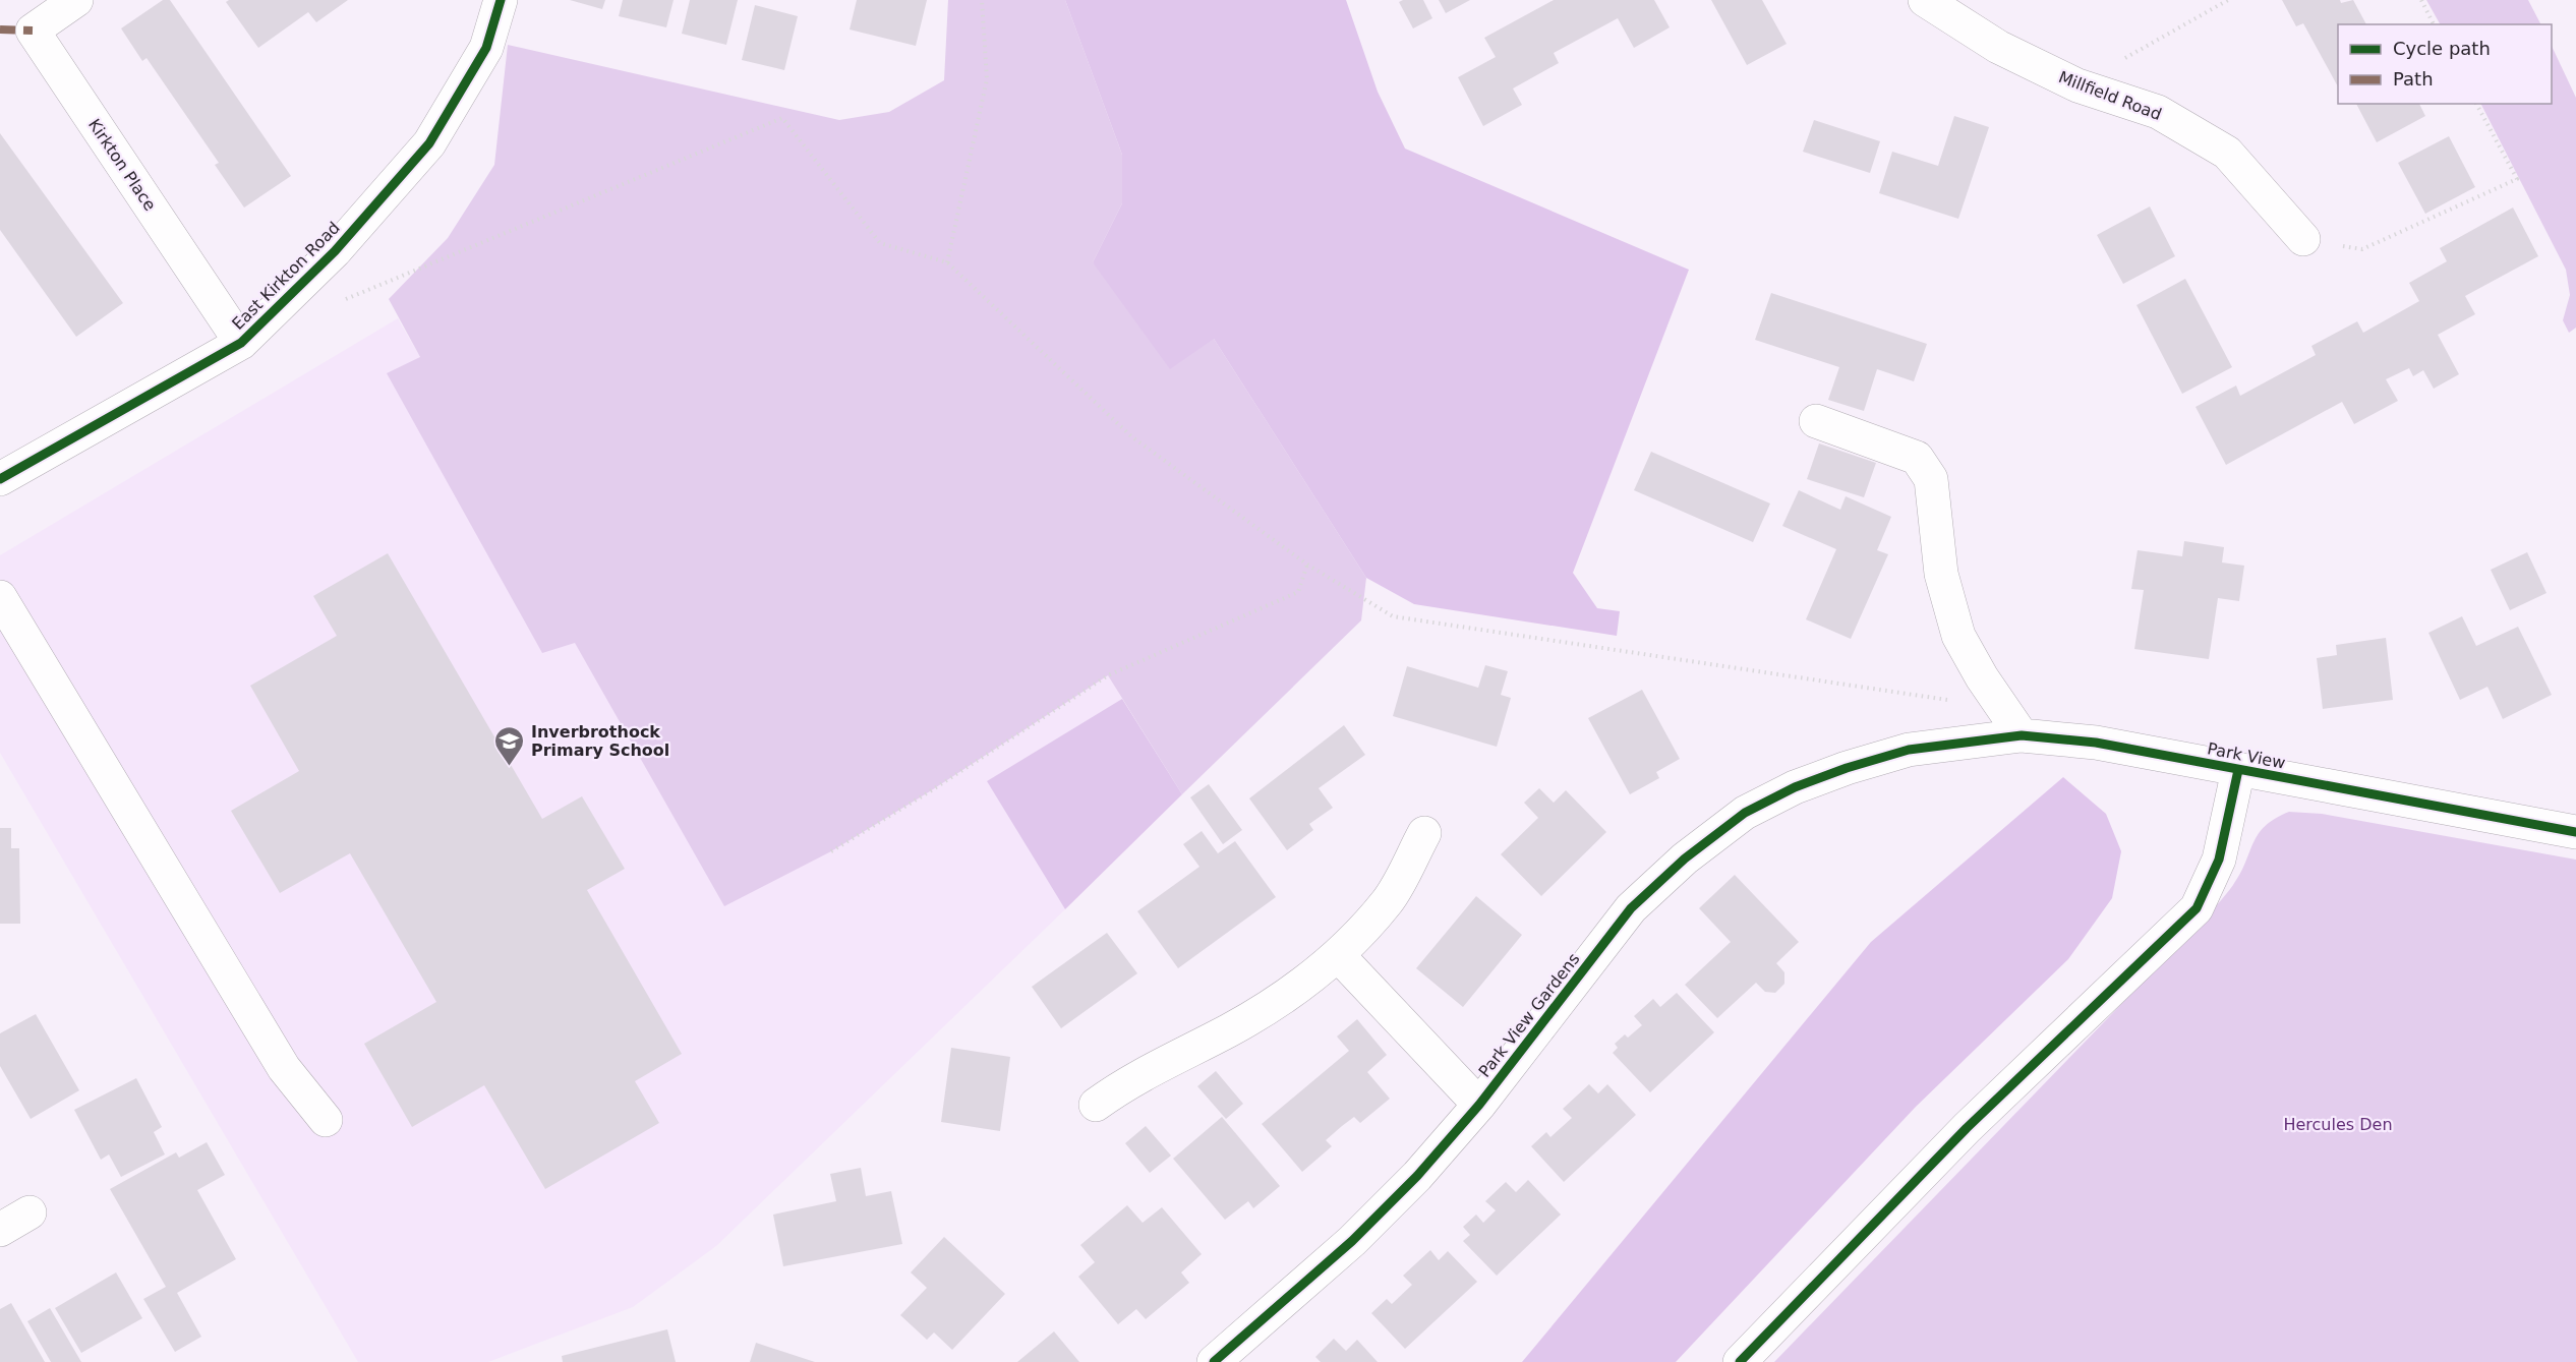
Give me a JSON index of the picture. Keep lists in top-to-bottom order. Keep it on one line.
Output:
{"streets":{"street":["Millfield Road","Kirkton Place","East Kirkton Road","Park View","Park View Gardens"]},"crossings":[["Kirkton Place","East Kirkton Road"],["Park View","Park View Gardens"]],"parks":["Hercules Den"],"places":{"school or university":["Inverbrothock Primary School"]},"legend":["Cycle path","Path"]}
